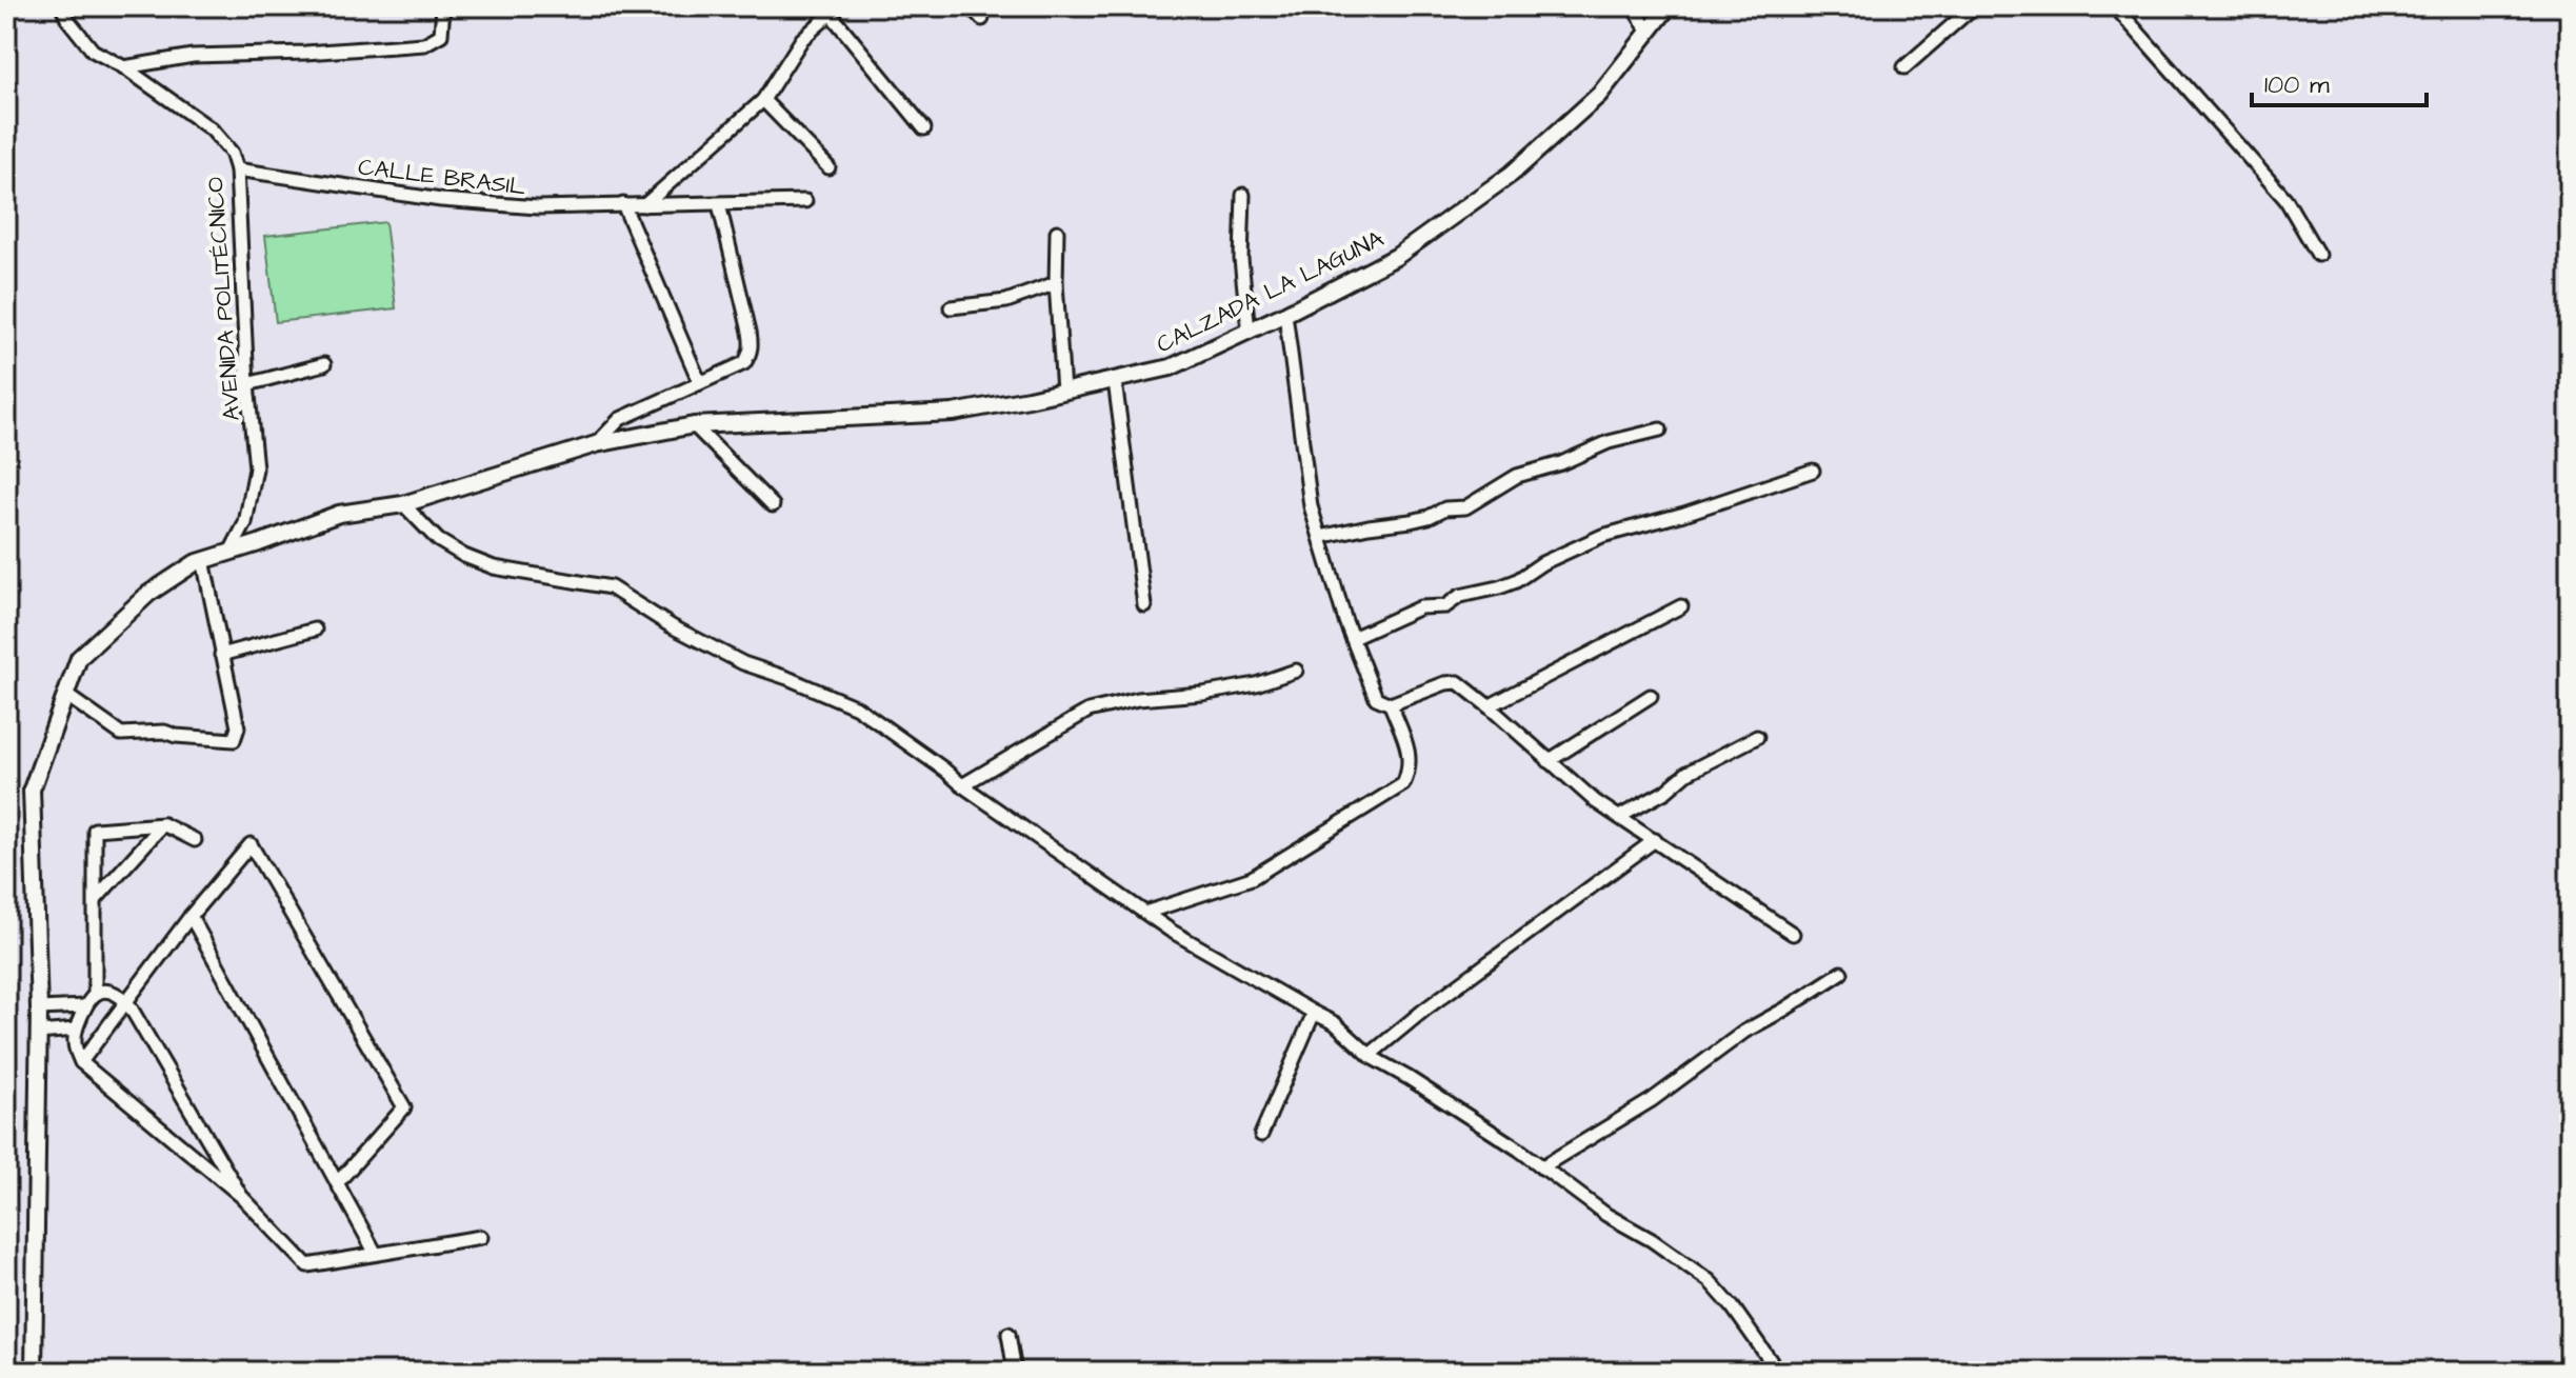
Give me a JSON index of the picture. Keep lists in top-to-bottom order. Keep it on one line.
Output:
{"streets":{"street":["CALLE BRASIL","CALZADA LA LAGUNA","AVENIDA POLITÉCNICO"]},"crossings":[["CALLE BRASIL","AVENIDA POLITÉCNICO"],["CALZADA LA LAGUNA","AVENIDA POLITÉCNICO"]],"scale_bar":"100 m"}
